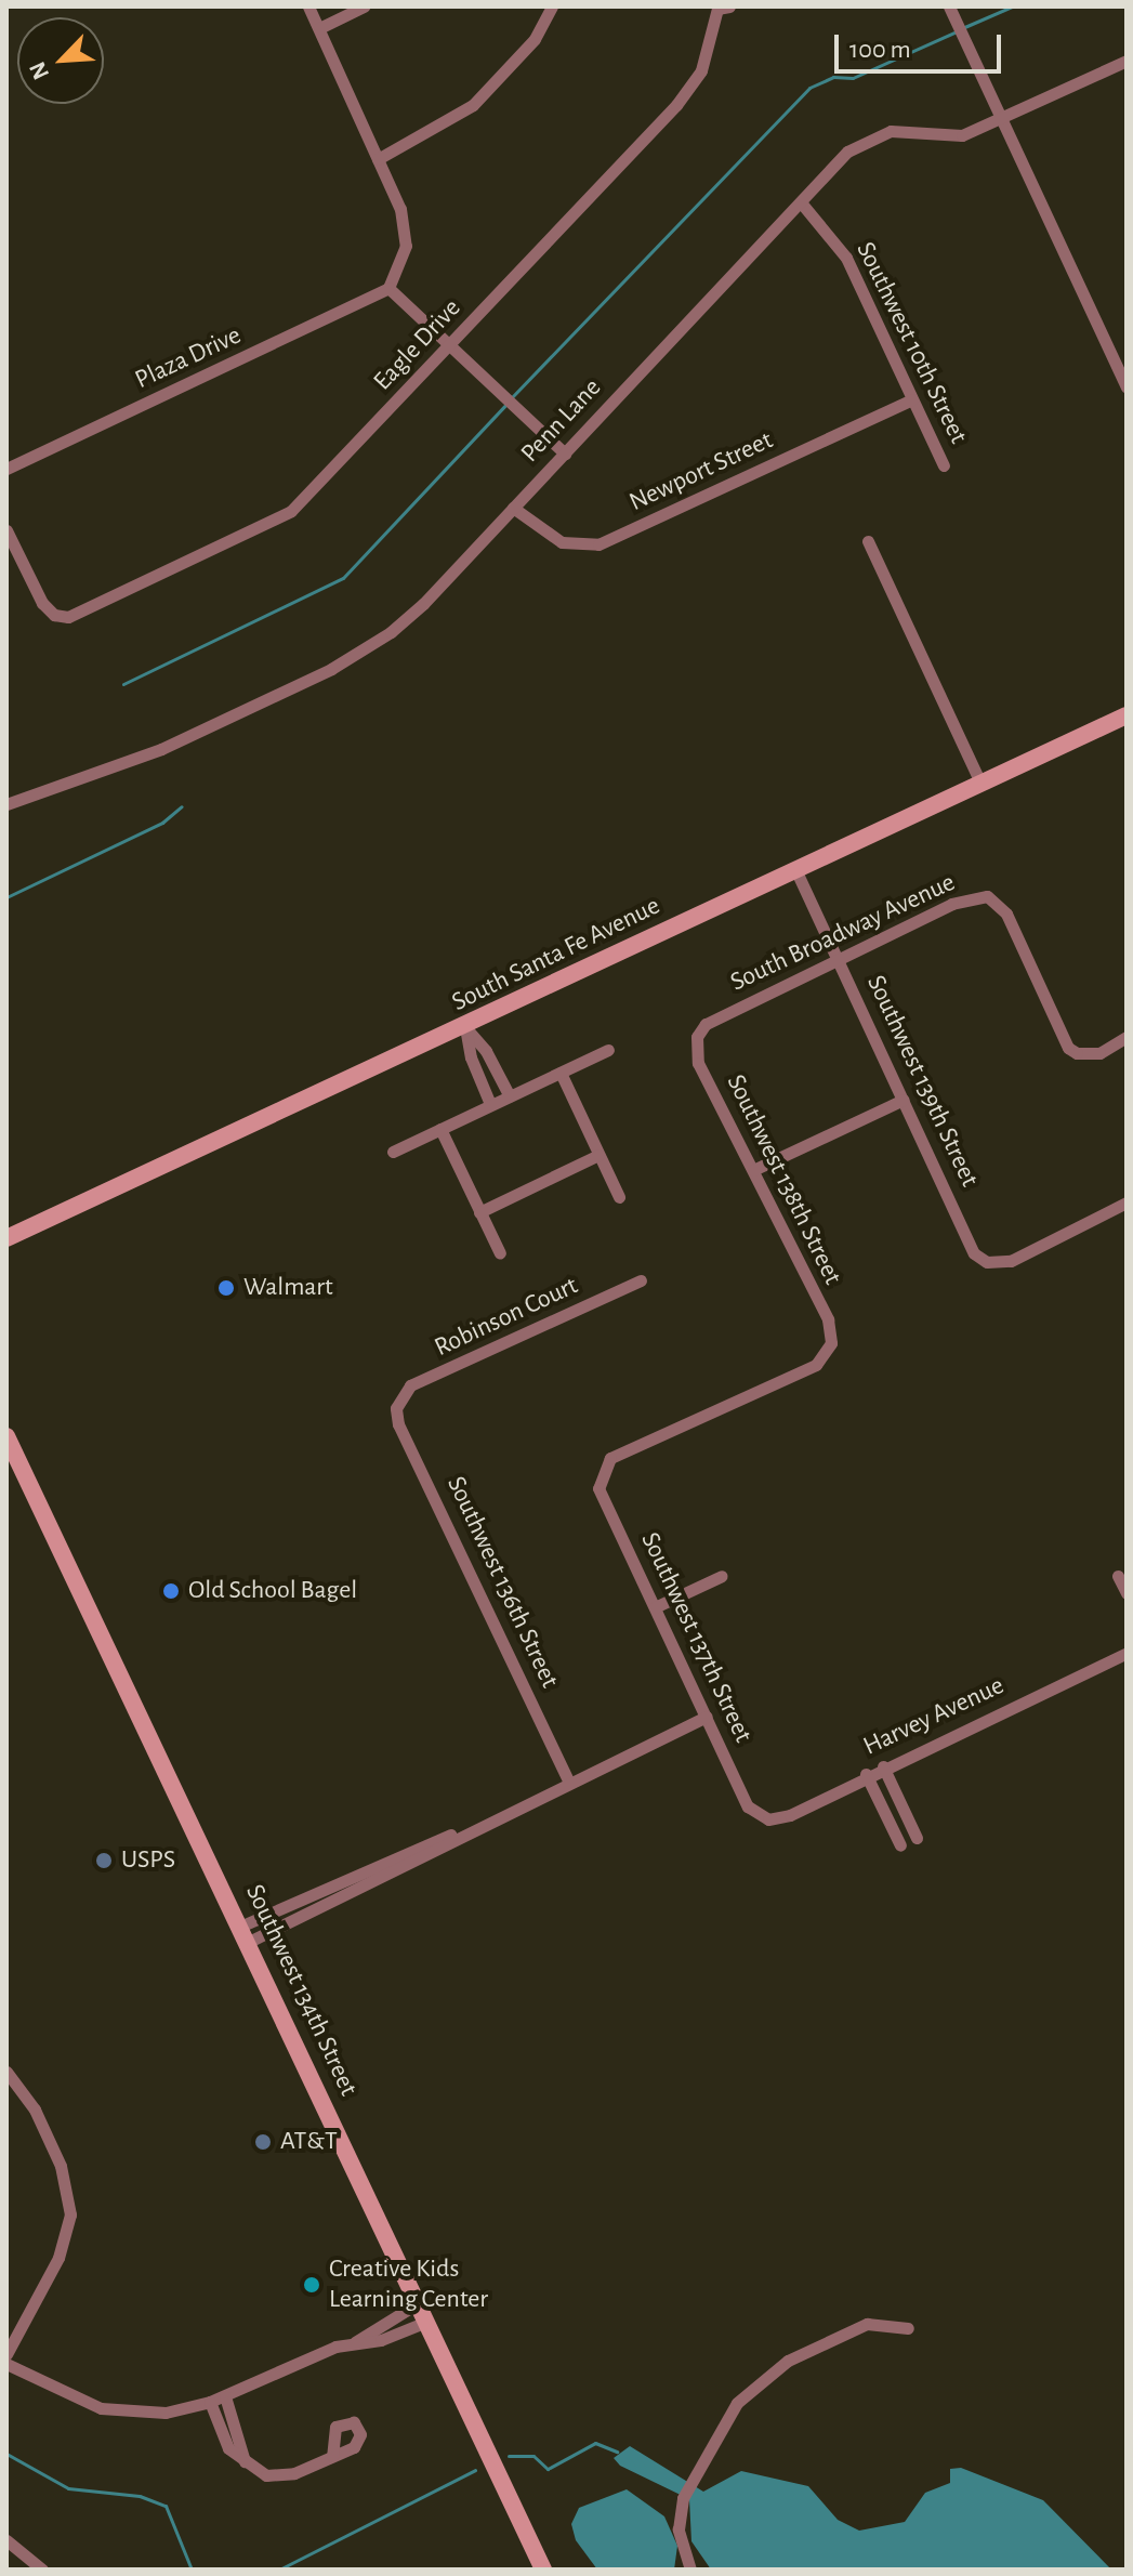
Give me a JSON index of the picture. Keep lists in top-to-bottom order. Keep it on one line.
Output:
{"streets":{"main road":["South Santa Fe Avenue","Southwest 134th Street"],"street":["Southwest 10th Street","Eagle Drive","Plaza Drive","Penn Lane","Newport Street","South Broadway Avenue","Southwest 139th Street","Southwest 138th Street","Robinson Court","Southwest 136th Street","Southwest 137th Street","Harvey Avenue"]},"crossings":[["Southwest 10th Street","Penn Lane"],["Southwest 10th Street","Newport Street"],["Penn Lane","Newport Street"],["South Broadway Avenue","Southwest 139th Street"],["South Broadway Avenue","Southwest 138th Street"],["South Santa Fe Avenue","Southwest 139th Street"],["Southwest 138th Street","Southwest 137th Street"],["Robinson Court","Southwest 136th Street"],["Southwest 137th Street","Harvey Avenue"]],"places":["Walmart","Old School Bagel","USPS","AT&T","Creative Kids Learning Center"],"scale_bar":"100 m","north":"bottom left"}
